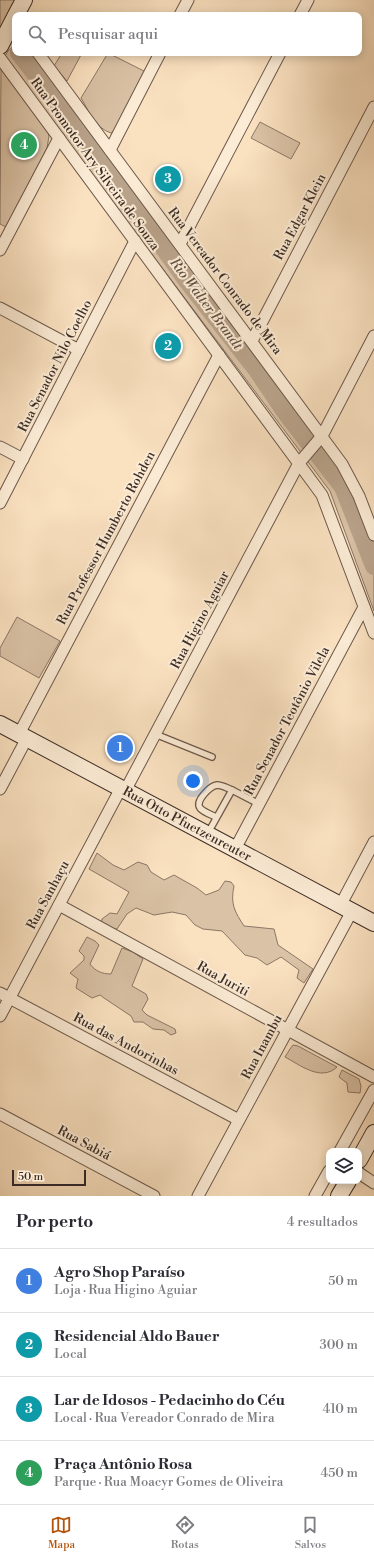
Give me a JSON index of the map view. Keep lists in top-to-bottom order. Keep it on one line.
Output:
{"streets":{"main road":["Rua Otto Pfuetzenreuter"],"street":["Rua Promotor Ary Silveira de Souza","Rua Edgar Klein","Rua Vereador Conrado de Mira","Rua Senador Nilo Coelho","Rua Professor Humberto Rohden","Rua Higino Aguiar","Rua Senador Teotônio Vilela","Rua Sanhaçu","Rua Juriti","Rua das Andorinhas","Rua Inambu","Rua Sabiá"]},"crossings":[["Rua Promotor Ary Silveira de Souza","Rua Senador Nilo Coelho"],["Rua Promotor Ary Silveira de Souza","Rua Professor Humberto Rohden"],["Rua Promotor Ary Silveira de Souza","Rua Higino Aguiar"],["Rua Promotor Ary Silveira de Souza","Rua Senador Teotônio Vilela"],["Rua Edgar Klein","Rua Vereador Conrado de Mira"],["Rua Vereador Conrado de Mira","Rua Higino Aguiar"],["Rua Professor Humberto Rohden","Rua Otto Pfuetzenreuter"],["Rua Higino Aguiar","Rua Otto Pfuetzenreuter"],["Rua Higino Aguiar","Rua Sanhaçu"],["Rua Senador Teotônio Vilela","Rua Otto Pfuetzenreuter"],["Rua Otto Pfuetzenreuter","Rua Sanhaçu"],["Rua Otto Pfuetzenreuter","Rua Inambu"],["Rua Sanhaçu","Rua Juriti"],["Rua Sanhaçu","Rua das Andorinhas"],["Rua Juriti","Rua Inambu"],["Rua das Andorinhas","Rua Inambu"]],"water":["Rio Walter Brandt"],"scale_bar":"50 m","page":{"search":"Pesquisar aqui","pins":["4","3","2","1"],"scale":"50 m","heading":["Por perto","4 resultados"],"list":[{"mark":"1","name":"Agro Shop Paraíso","note":"Loja · Rua Higino Aguiar","value":"50 m"},{"mark":"2","name":"Residencial Aldo Bauer","note":"Local","value":"300 m"},{"mark":"3","name":"Lar de Idosos - Pedacinho do Céu","note":"Local · Rua Vereador Conrado de Mira","value":"410 m"},{"mark":"4","name":"Praça Antônio Rosa","note":"Parque · Rua Moacyr Gomes de Oliveira","value":"450 m"}],"nav":["Mapa","Rotas","Salvos"]}}
